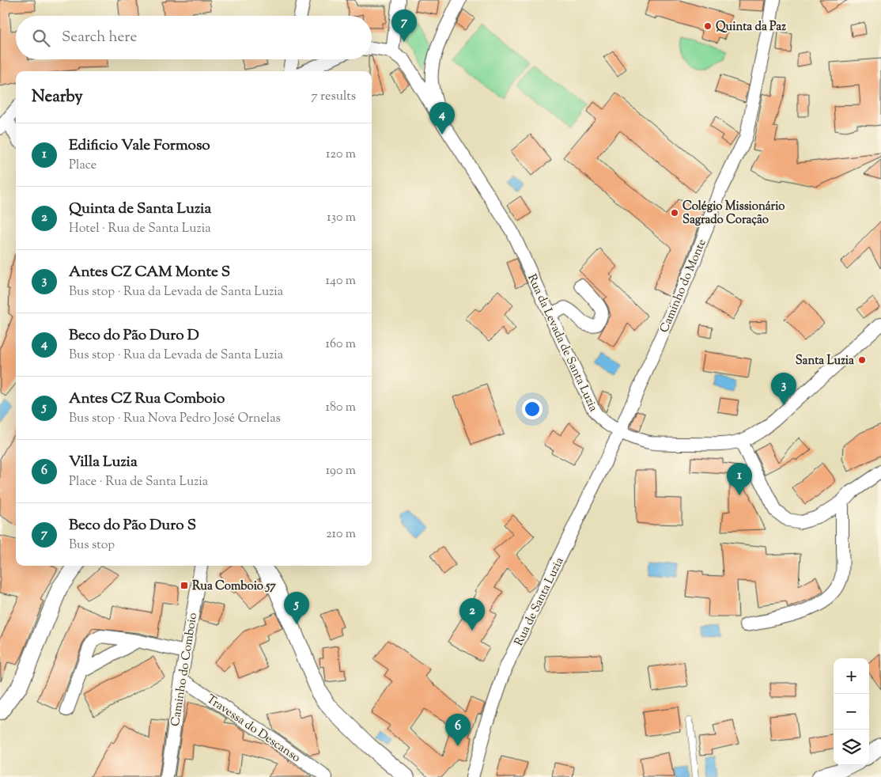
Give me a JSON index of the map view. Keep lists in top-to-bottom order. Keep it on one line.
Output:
{"streets":{"street":["Caminho do Monte","Rua da Levada de Santa Luzia","Rua de Santa Luzia","Caminho do Comboio","Travessa do Descanso"]},"crossings":[["Caminho do Monte","Rua da Levada de Santa Luzia"],["Caminho do Monte","Rua de Santa Luzia"],["Rua da Levada de Santa Luzia","Rua de Santa Luzia"],["Caminho do Comboio","Travessa do Descanso"]],"places":{"other":["Quinta da Paz","Colégio Missionário Sagrado Coração","Santa Luzia"],"transit":["Rua Comboio 57"]},"page":{"pins":["7","4","3","1","5","2","6"],"search":"Search here","heading":["Nearby","7 results"],"list":[{"mark":"1","name":"Edificio Vale Formoso","note":"Place","value":"120 m"},{"mark":"2","name":"Quinta de Santa Luzia","note":"Hotel · Rua de Santa Luzia","value":"130 m"},{"mark":"3","name":"Antes CZ CAM Monte S","note":"Bus stop · Rua da Levada de Santa Luzia","value":"140 m"},{"mark":"4","name":"Beco do Pão Duro D","note":"Bus stop · Rua da Levada de Santa Luzia","value":"160 m"},{"mark":"5","name":"Antes CZ Rua Comboio","note":"Bus stop · Rua Nova Pedro José Ornelas","value":"180 m"},{"mark":"6","name":"Villa Luzia","note":"Place · Rua de Santa Luzia","value":"190 m"},{"mark":"7","name":"Beco do Pão Duro S","note":"Bus stop","value":"210 m"}],"map_buttons":["+","−"]}}
